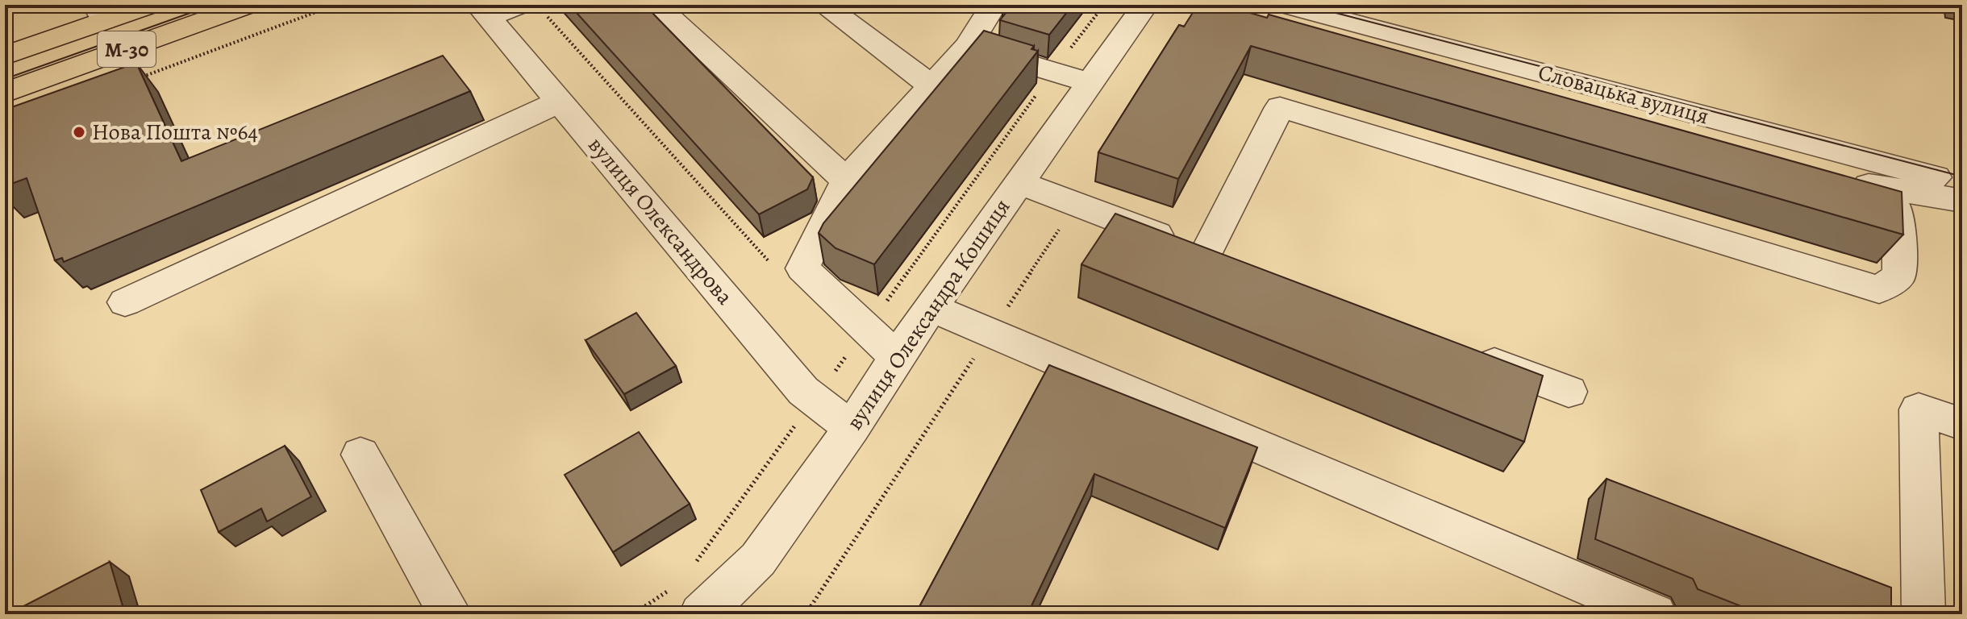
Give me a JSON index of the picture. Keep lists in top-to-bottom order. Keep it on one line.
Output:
{"streets":{"highway":["М-30"],"street":["Словацька вулиця","вулиця Олександрова","вулиця Олександра Кошиця"]},"crossings":[["вулиця Олександрова","вулиця Олександра Кошиця"]],"places":["Нова Пошта №64"]}
